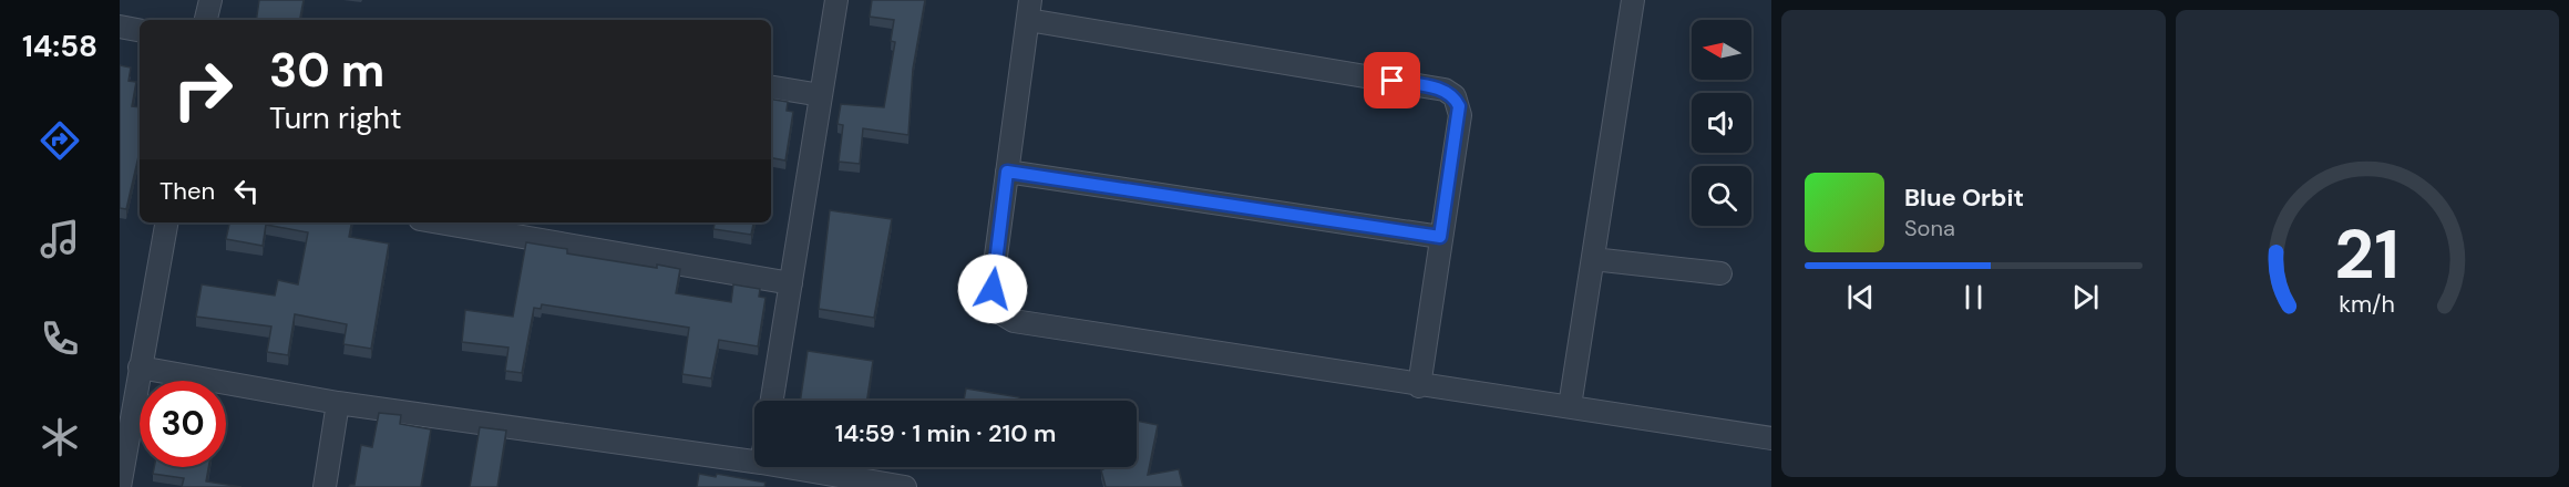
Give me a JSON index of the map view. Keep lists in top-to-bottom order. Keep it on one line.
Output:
{"north":"left","page":{"tabs":"14:58","turn":["30 m","Turn right"],"then":"Then","song":["Blue Orbit","Sona"],"limit":"30","trip":"14:59 · 1 min · 210 m","gauge":["21","km/h"]}}
